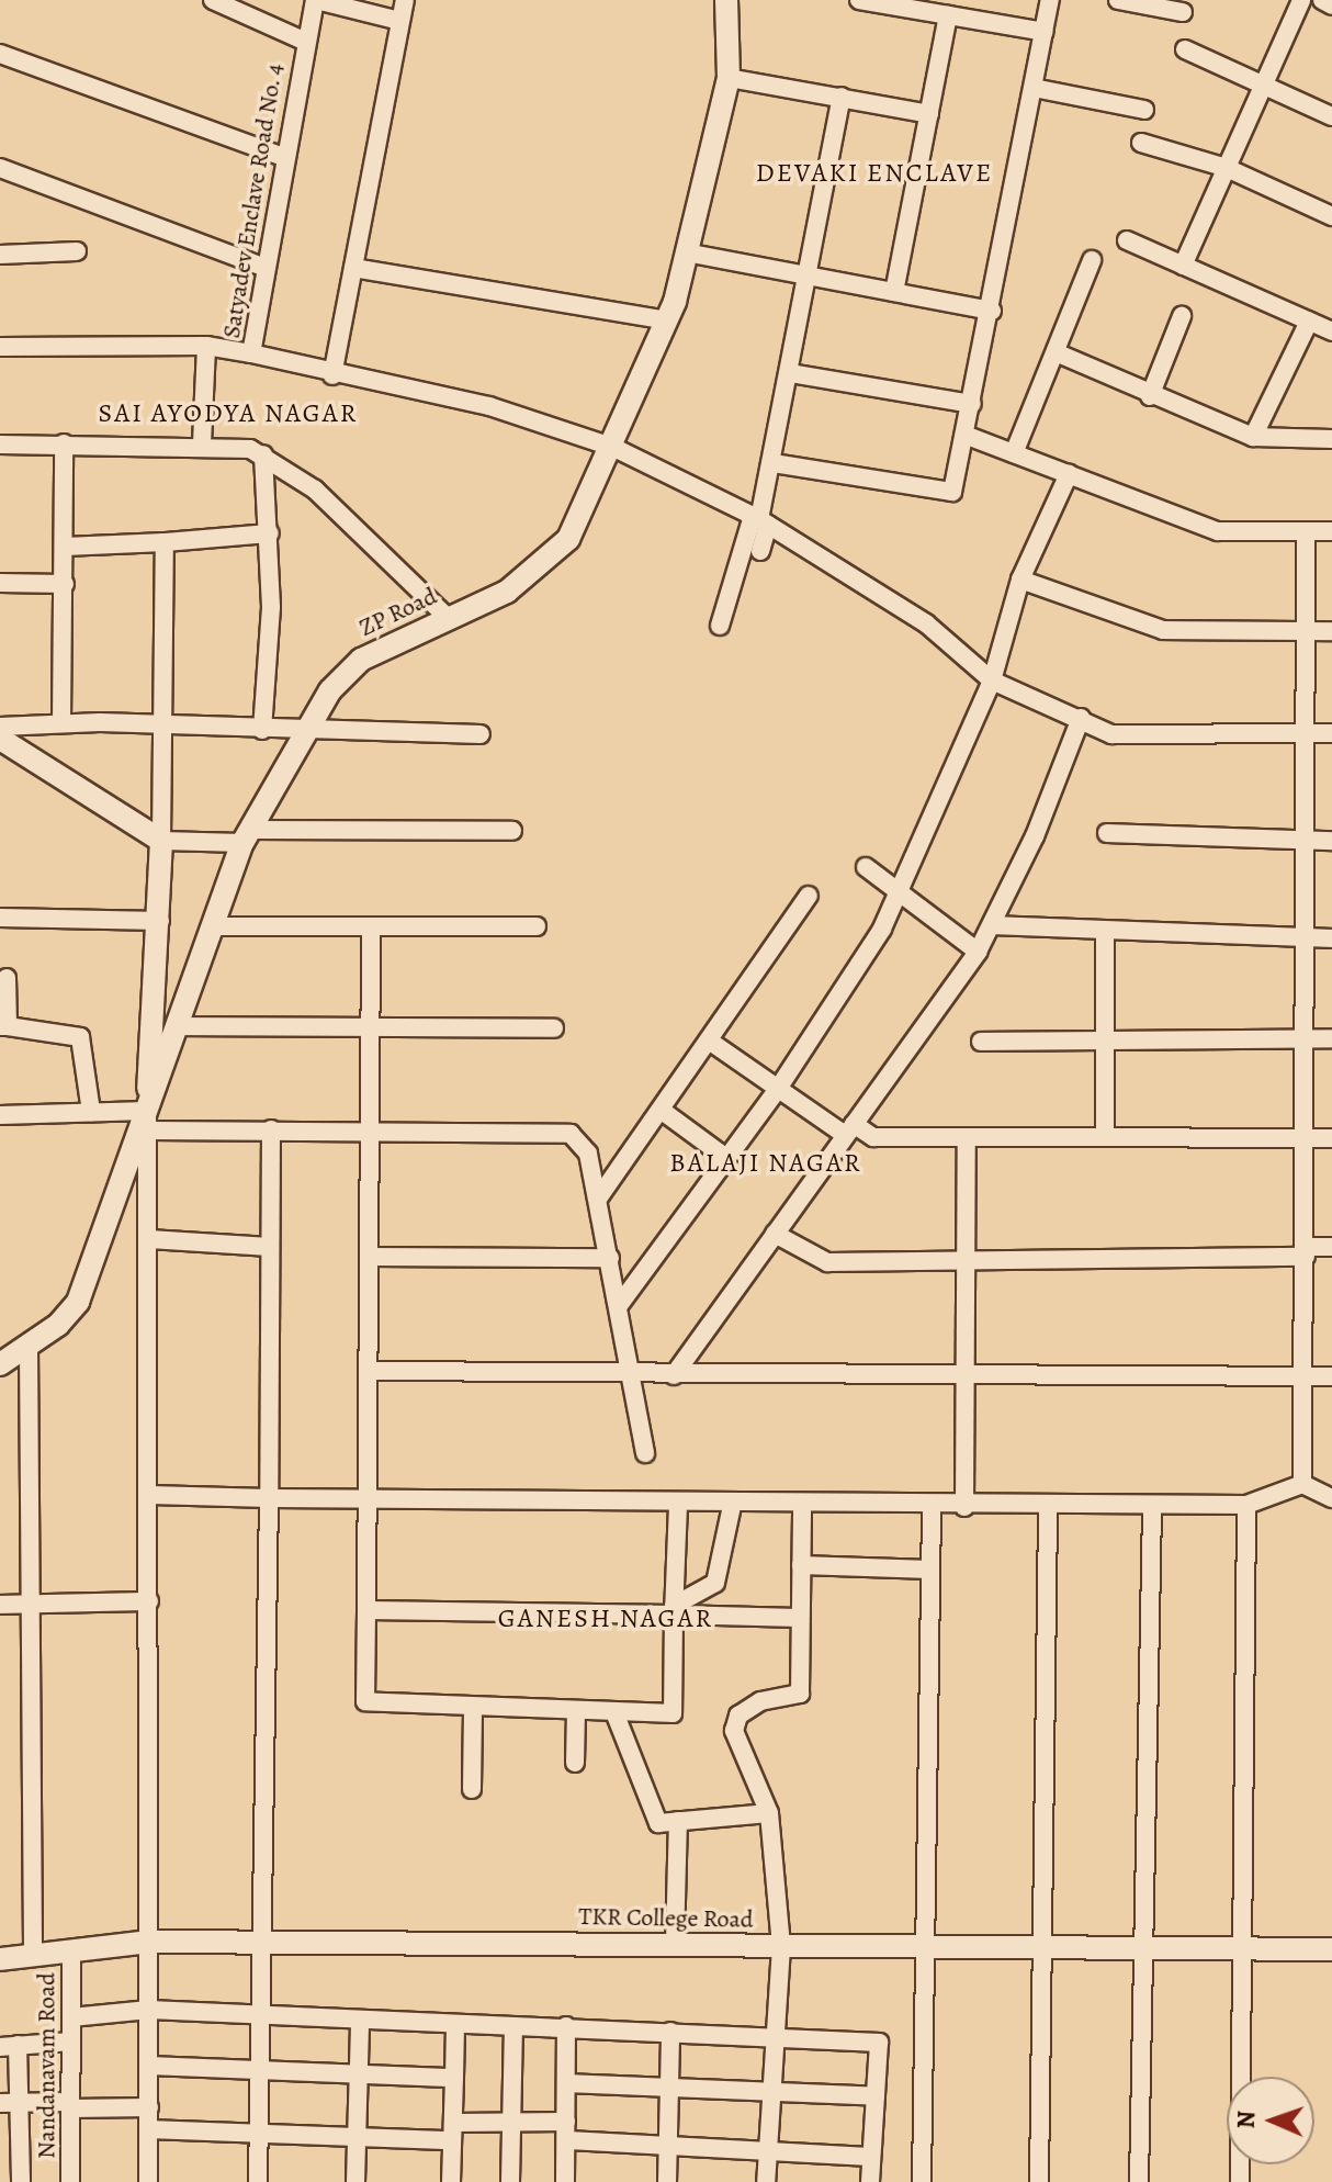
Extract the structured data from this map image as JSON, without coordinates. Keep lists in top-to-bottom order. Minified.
{"streets":{"street":["Satyadev Enclave Road No. 4","ZP Road","TKR College Road","Nandanavam Road"]},"crossings":[["Satyadev Enclave Road No. 4","ZP Road"],["TKR College Road","Nandanavam Road"]],"districts":["DEVAKI ENCLAVE","SAI AYODYA NAGAR","BALAJI NAGAR","GANESH NAGAR"],"north":"left"}
